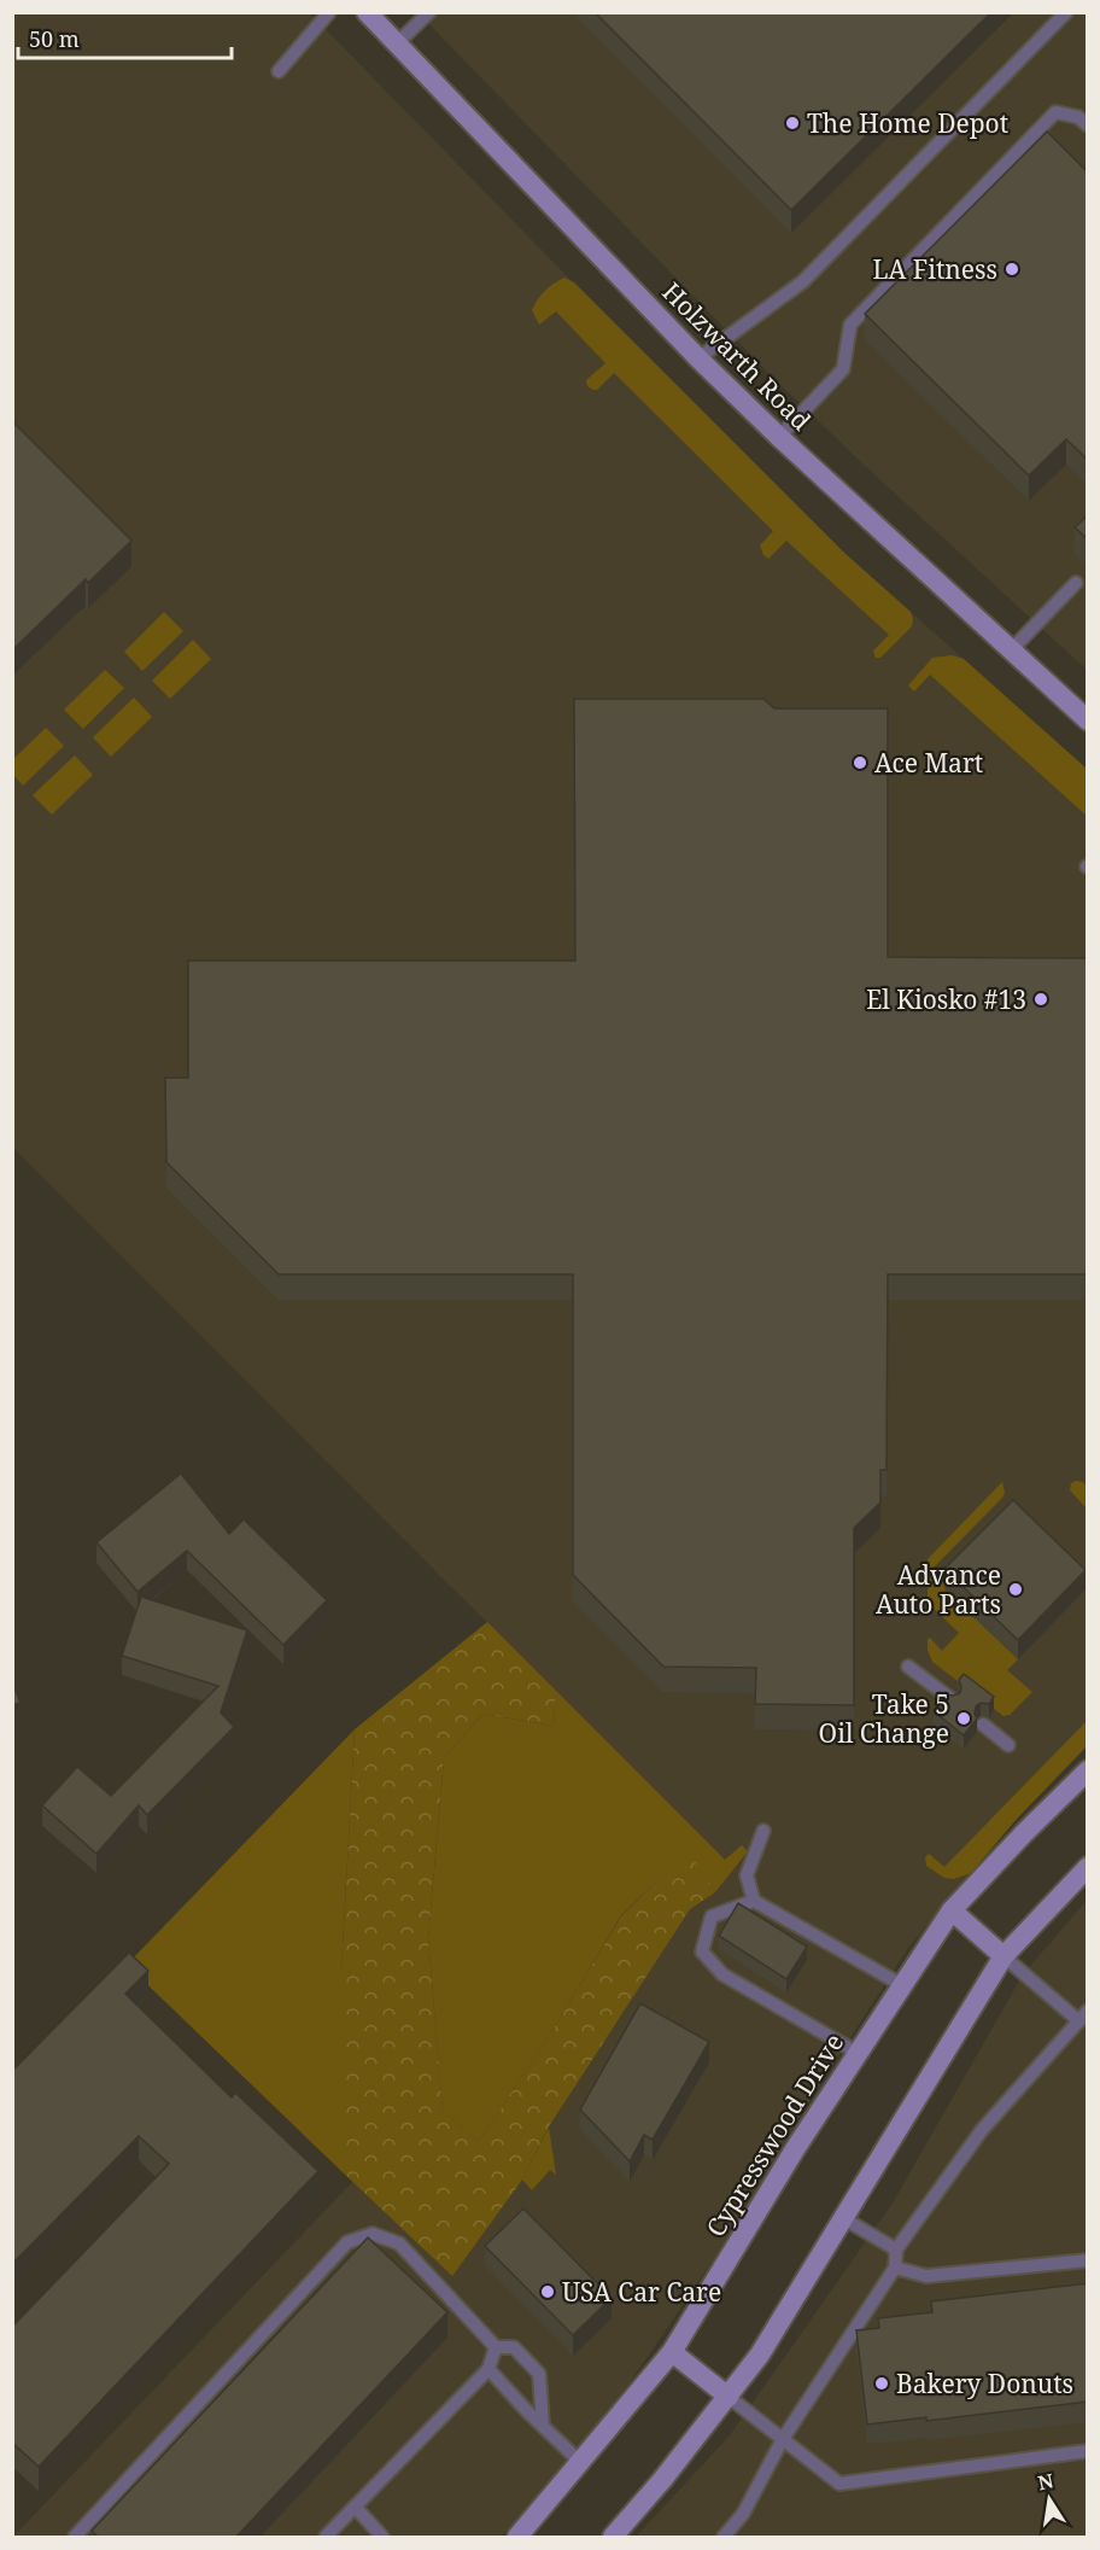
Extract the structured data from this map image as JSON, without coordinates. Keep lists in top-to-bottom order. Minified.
{"streets":{"main road":["Holzwarth Road","Cypresswood Drive"]},"places":["The Home Depot","LA Fitness","Ace Mart","El Kiosko #13","Advance Auto Parts","Take 5 Oil Change","USA Car Care","Bakery Donuts"],"scale_bar":"50 m","north":"top"}
